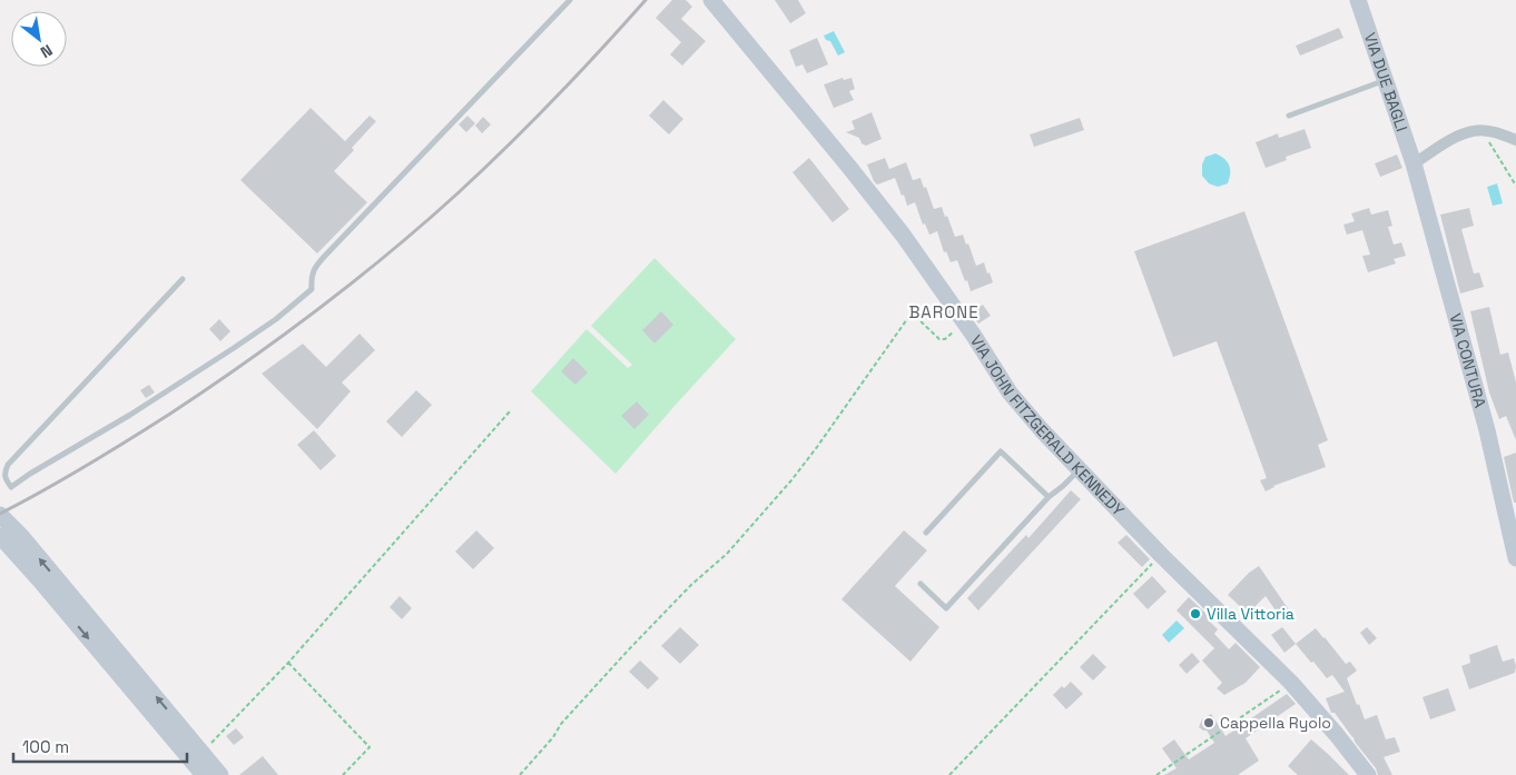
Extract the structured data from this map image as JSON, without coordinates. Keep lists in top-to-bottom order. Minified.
{"streets":{"street":["VIA DUE BAGLI","VIA CONTURA","VIA JOHN FITZGERALD KENNEDY"]},"crossings":[["VIA DUE BAGLI","VIA CONTURA"]],"districts":["BARONE"],"places":["Villa Vittoria","Cappella Ryolo"],"scale_bar":"100 m","north":"bottom right"}
